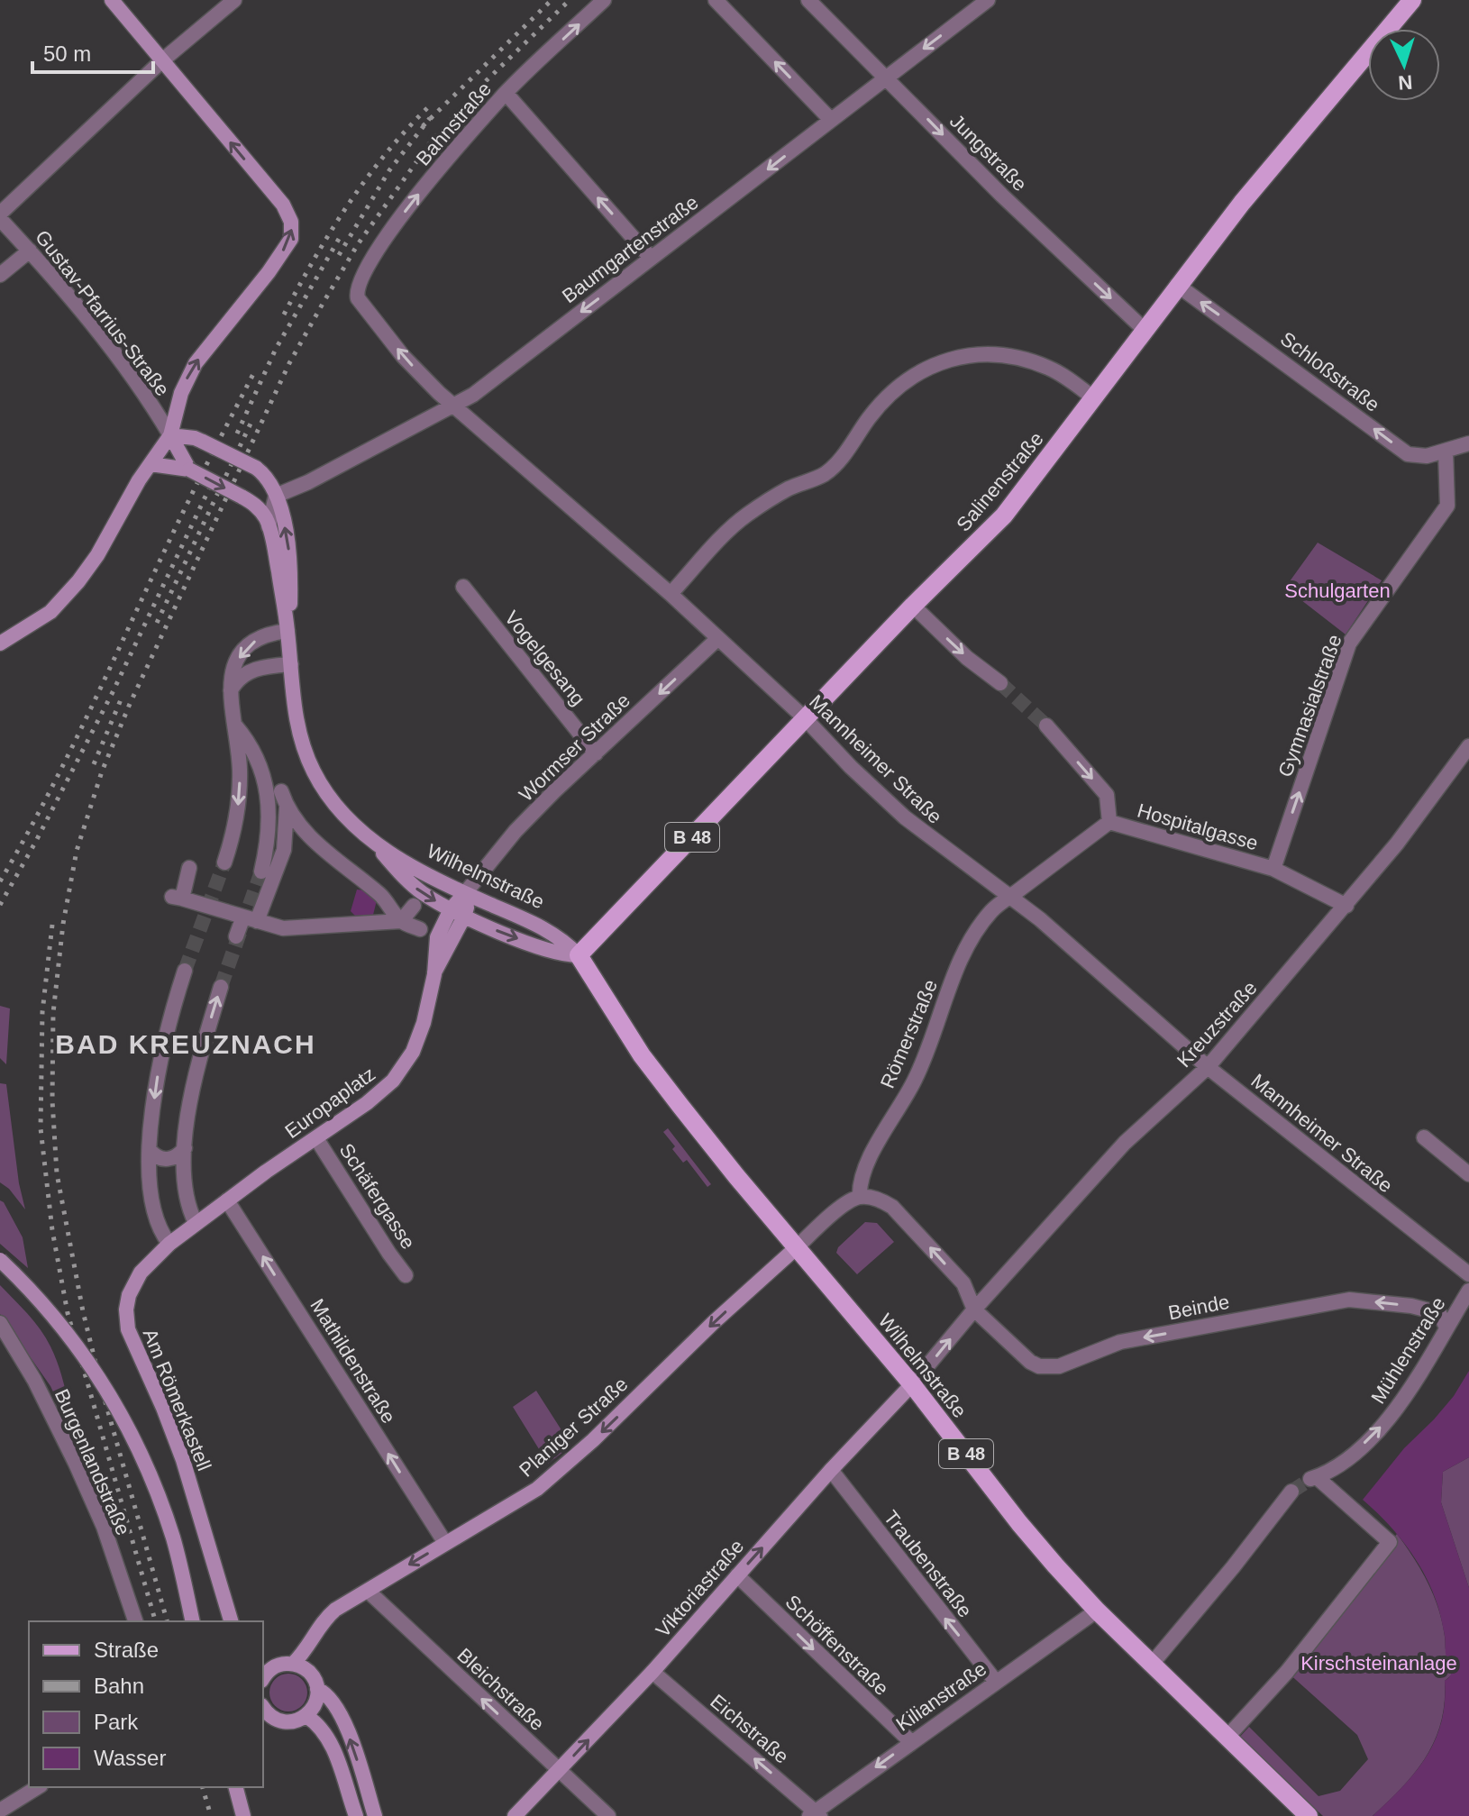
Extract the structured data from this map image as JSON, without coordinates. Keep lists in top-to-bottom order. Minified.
{"streets":{"main road":["Salinenstraße","B 48","Wilhelmstraße"],"street":["Bahnstraße","Jungstraße","Baumgartenstraße","Gustav-Pfarrius-Straße","Schloßstraße","Vogelgesang","Gymnasialstraße","Wormser Straße","Mannheimer Straße","Hospitalgasse","Kreuzstraße","Römerstraße","Europaplatz","Schäfergasse","Beinde","Mühlenstraße","Mathildenstraße","Am Römerkastell","Planiger Straße","Burgenlandstraße","Traubenstraße","Viktoriastraße","Schöffenstraße","Bleichstraße","Kilianstraße","Eichstraße"]},"crossings":[["Bahnstraße","Mannheimer Straße"],["Jungstraße","Baumgartenstraße"],["Jungstraße","Salinenstraße"],["Baumgartenstraße","Mannheimer Straße"],["Baumgartenstraße","Wilhelmstraße"],["Gustav-Pfarrius-Straße","Wilhelmstraße"],["Schloßstraße","Salinenstraße"],["Schloßstraße","Gymnasialstraße"],["Salinenstraße","Mannheimer Straße"],["Salinenstraße","Wilhelmstraße"],["Vogelgesang","Wormser Straße"],["Gymnasialstraße","Hospitalgasse"],["Wormser Straße","Mannheimer Straße"],["Wormser Straße","Wilhelmstraße"],["Wormser Straße","Europaplatz"],["Mannheimer Straße","Hospitalgasse"],["Mannheimer Straße","Kreuzstraße"],["Mannheimer Straße","Römerstraße"],["Hospitalgasse","Kreuzstraße"],["Hospitalgasse","Römerstraße"],["Wilhelmstraße","Kreuzstraße"],["Wilhelmstraße","Europaplatz"],["Wilhelmstraße","Mühlenstraße"],["Wilhelmstraße","Planiger Straße"],["Wilhelmstraße","Viktoriastraße"],["Wilhelmstraße","Kilianstraße"],["Kreuzstraße","Beinde"],["Kreuzstraße","Viktoriastraße"],["Europaplatz","Schäfergasse"],["Europaplatz","Mathildenstraße"],["Europaplatz","Am Römerkastell"],["Beinde","Mühlenstraße"],["Mathildenstraße","Planiger Straße"],["Planiger Straße","Bleichstraße"],["Traubenstraße","Viktoriastraße"],["Traubenstraße","Kilianstraße"],["Viktoriastraße","Schöffenstraße"],["Viktoriastraße","Bleichstraße"],["Viktoriastraße","Eichstraße"],["Schöffenstraße","Kilianstraße"],["Kilianstraße","Eichstraße"]],"one_way":["Bahnstraße","Jungstraße","Baumgartenstraße","Schloßstraße","Gymnasialstraße","Wormser Straße","Beinde","Mathildenstraße","Planiger Straße","Traubenstraße","Viktoriastraße","Schöffenstraße","Eichstraße"],"districts":["BAD KREUZNACH"],"parks":["Schulgarten","Kirschsteinanlage"],"legend":["Straße","Bahn","Park","Wasser"],"scale_bar":"50 m","north":"bottom"}
